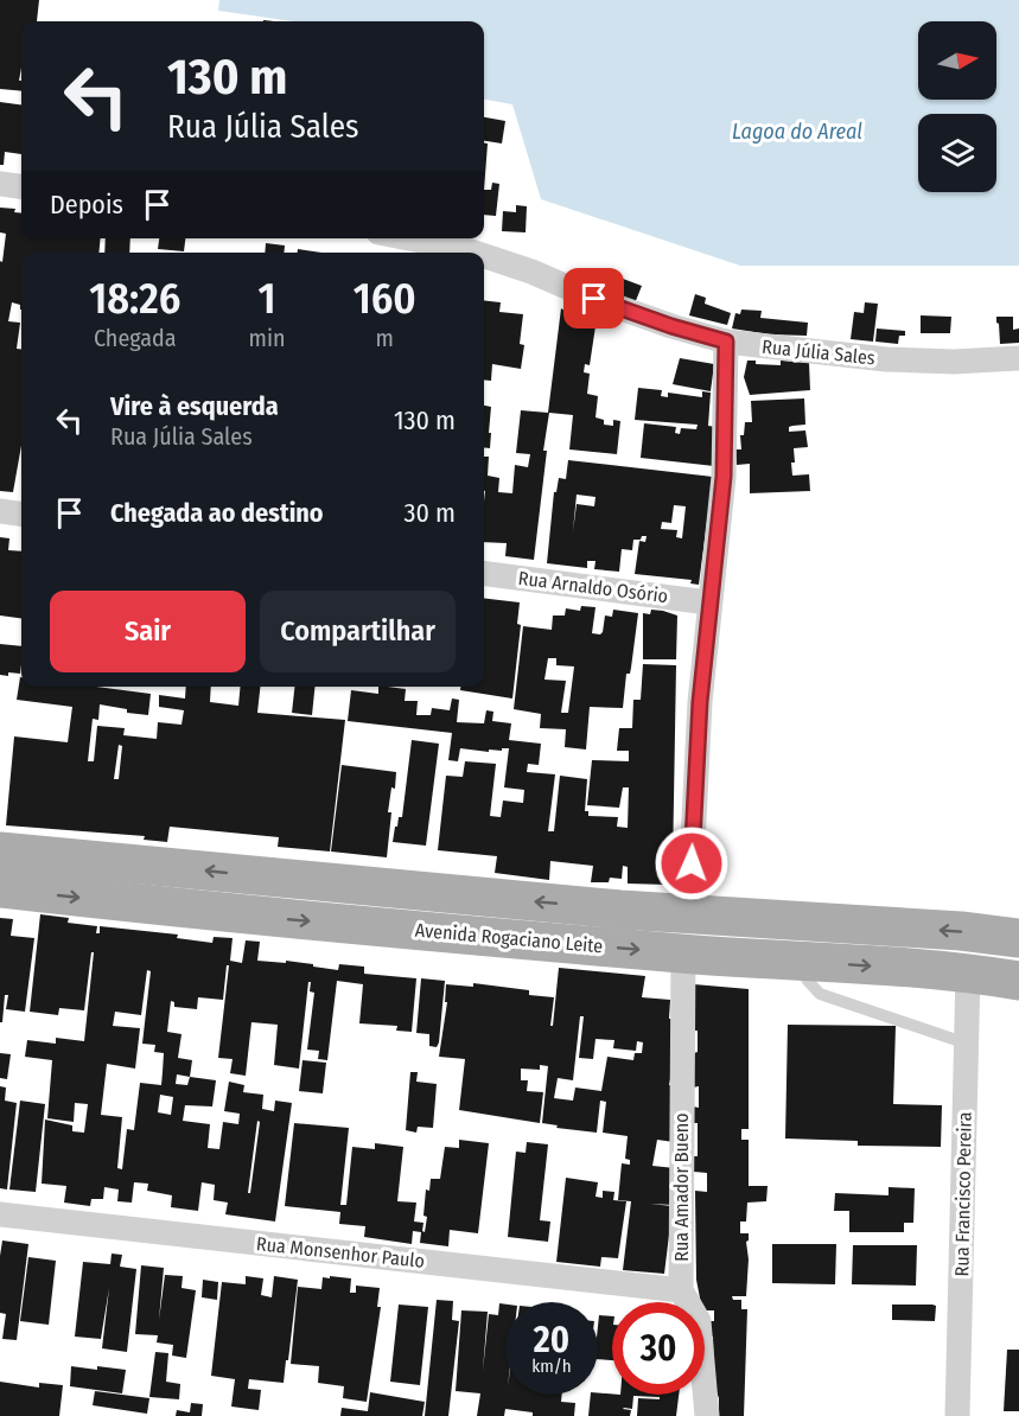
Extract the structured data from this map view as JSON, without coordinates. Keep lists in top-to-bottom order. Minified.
{"streets":{"main road":["Avenida Rogaciano Leite"],"street":["Rua Júlia Sales","Rua Arnaldo Osório","Rua Amador Bueno","Rua Francisco Pereira","Rua Monsenhor Paulo"]},"crossings":[["Avenida Rogaciano Leite","Rua Amador Bueno"],["Avenida Rogaciano Leite","Rua Francisco Pereira"],["Rua Amador Bueno","Rua Monsenhor Paulo"]],"water":["Lagoa do Areal"],"north":"right","page":{"turn":["130 m","Rua Júlia Sales"],"then":"Depois","eta":["18:26","Chegada","1","min","160","m"],"list":[{"name":"Vire à esquerda","note":"Rua Júlia Sales","value":"130 m"},{"name":"Chegada ao destino","value":"30 m"}],"buttons":["Sair","Compartilhar"],"speed":"20 km/h","limit":"30"}}
